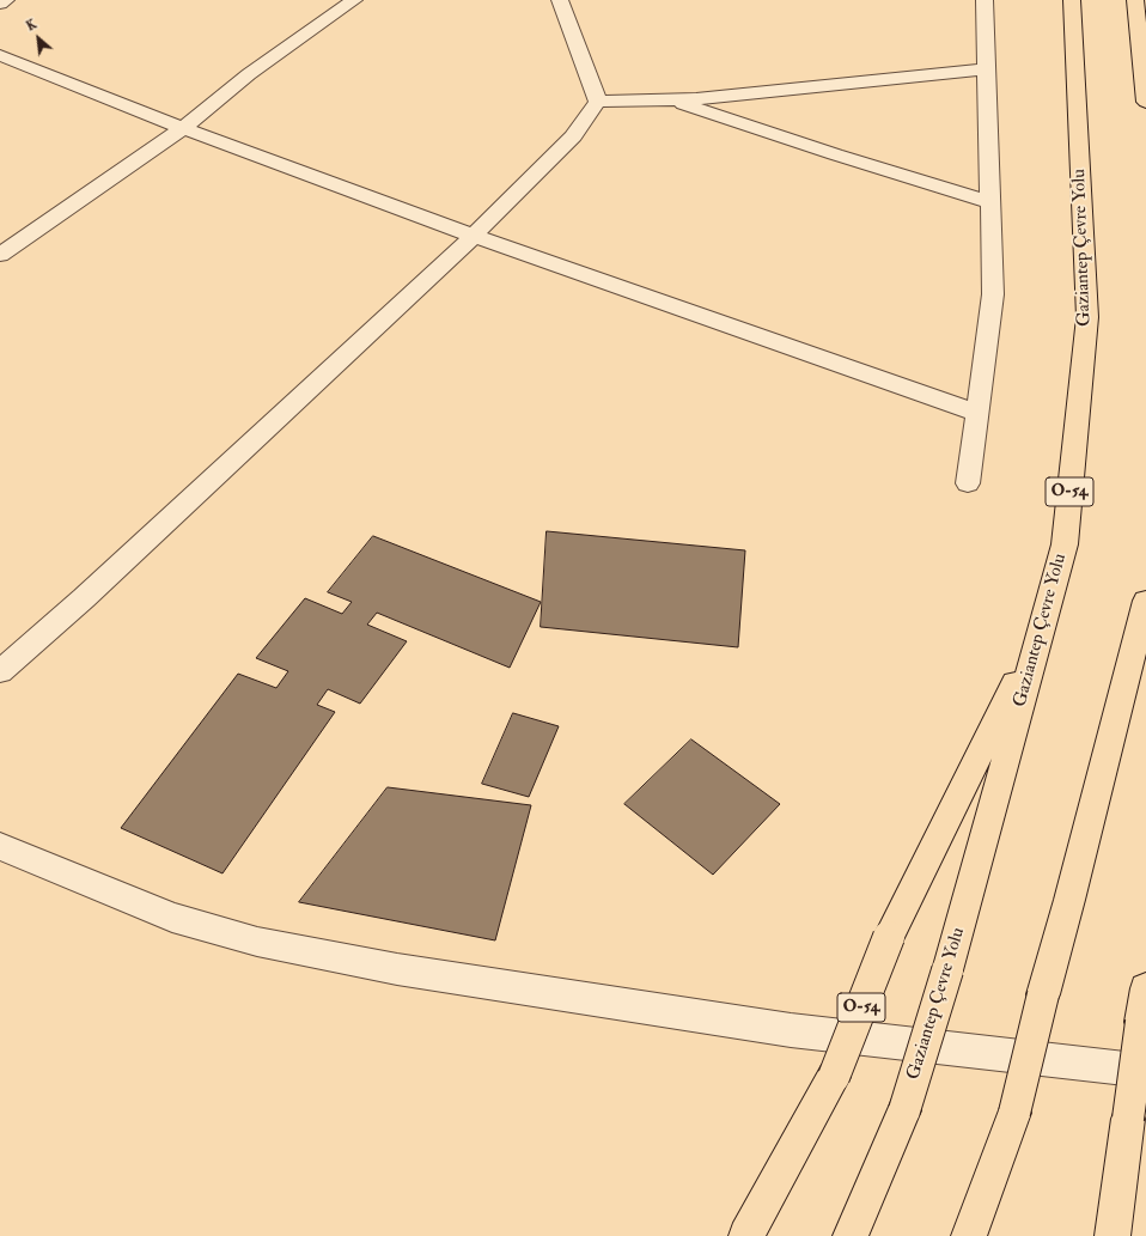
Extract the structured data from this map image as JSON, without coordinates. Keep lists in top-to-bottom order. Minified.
{"streets":{"highway":["Gaziantep Çevre Yolu","O-54"]},"crossings":[["Gaziantep Çevre Yolu","O-54"]],"north":"top left"}
